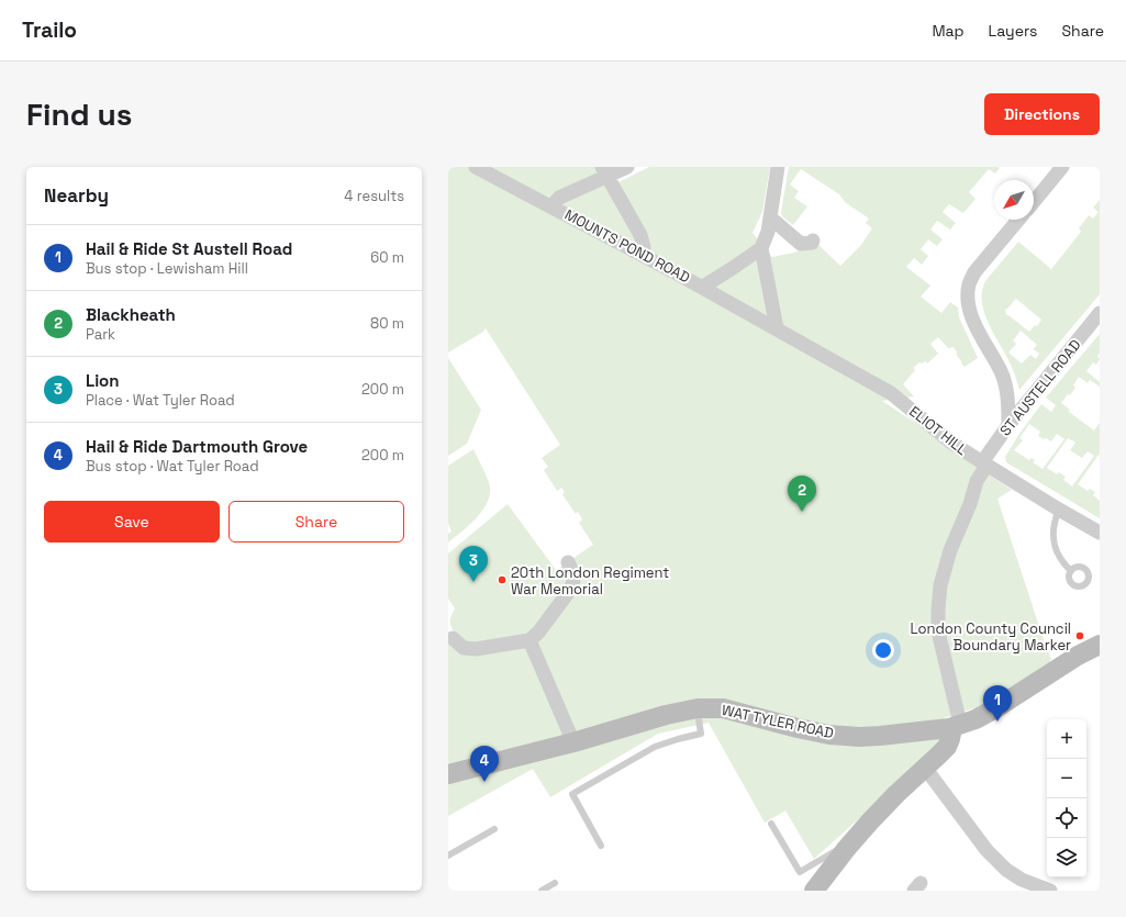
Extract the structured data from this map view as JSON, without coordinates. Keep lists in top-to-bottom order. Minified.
{"streets":{"street":["MOUNTS POND ROAD","ST AUSTELL ROAD","ELIOT HILL","WAT TYLER ROAD"]},"crossings":[["MOUNTS POND ROAD","ELIOT HILL"],["ST AUSTELL ROAD","ELIOT HILL"],["ST AUSTELL ROAD","WAT TYLER ROAD"]],"places":["20th London Regiment War Memorial","London County Council Boundary Marker"],"north":"bottom left","page":{"header":"Trailo","nav":["Map","Layers","Share"],"buttons":["Directions",["Save","Share"]],"title":"Find us","heading":["Nearby","4 results"],"list":[{"mark":"1","name":"Hail & Ride St Austell Road","note":"Bus stop · Lewisham Hill","value":"60 m"},{"mark":"2","name":"Blackheath","note":"Park","value":"80 m"},{"mark":"3","name":"Lion","note":"Place · Wat Tyler Road","value":"200 m"},{"mark":"4","name":"Hail & Ride Dartmouth Grove","note":"Bus stop · Wat Tyler Road","value":"200 m"}],"pins":["2","3","1","4"],"map_buttons":["+","−"]}}
